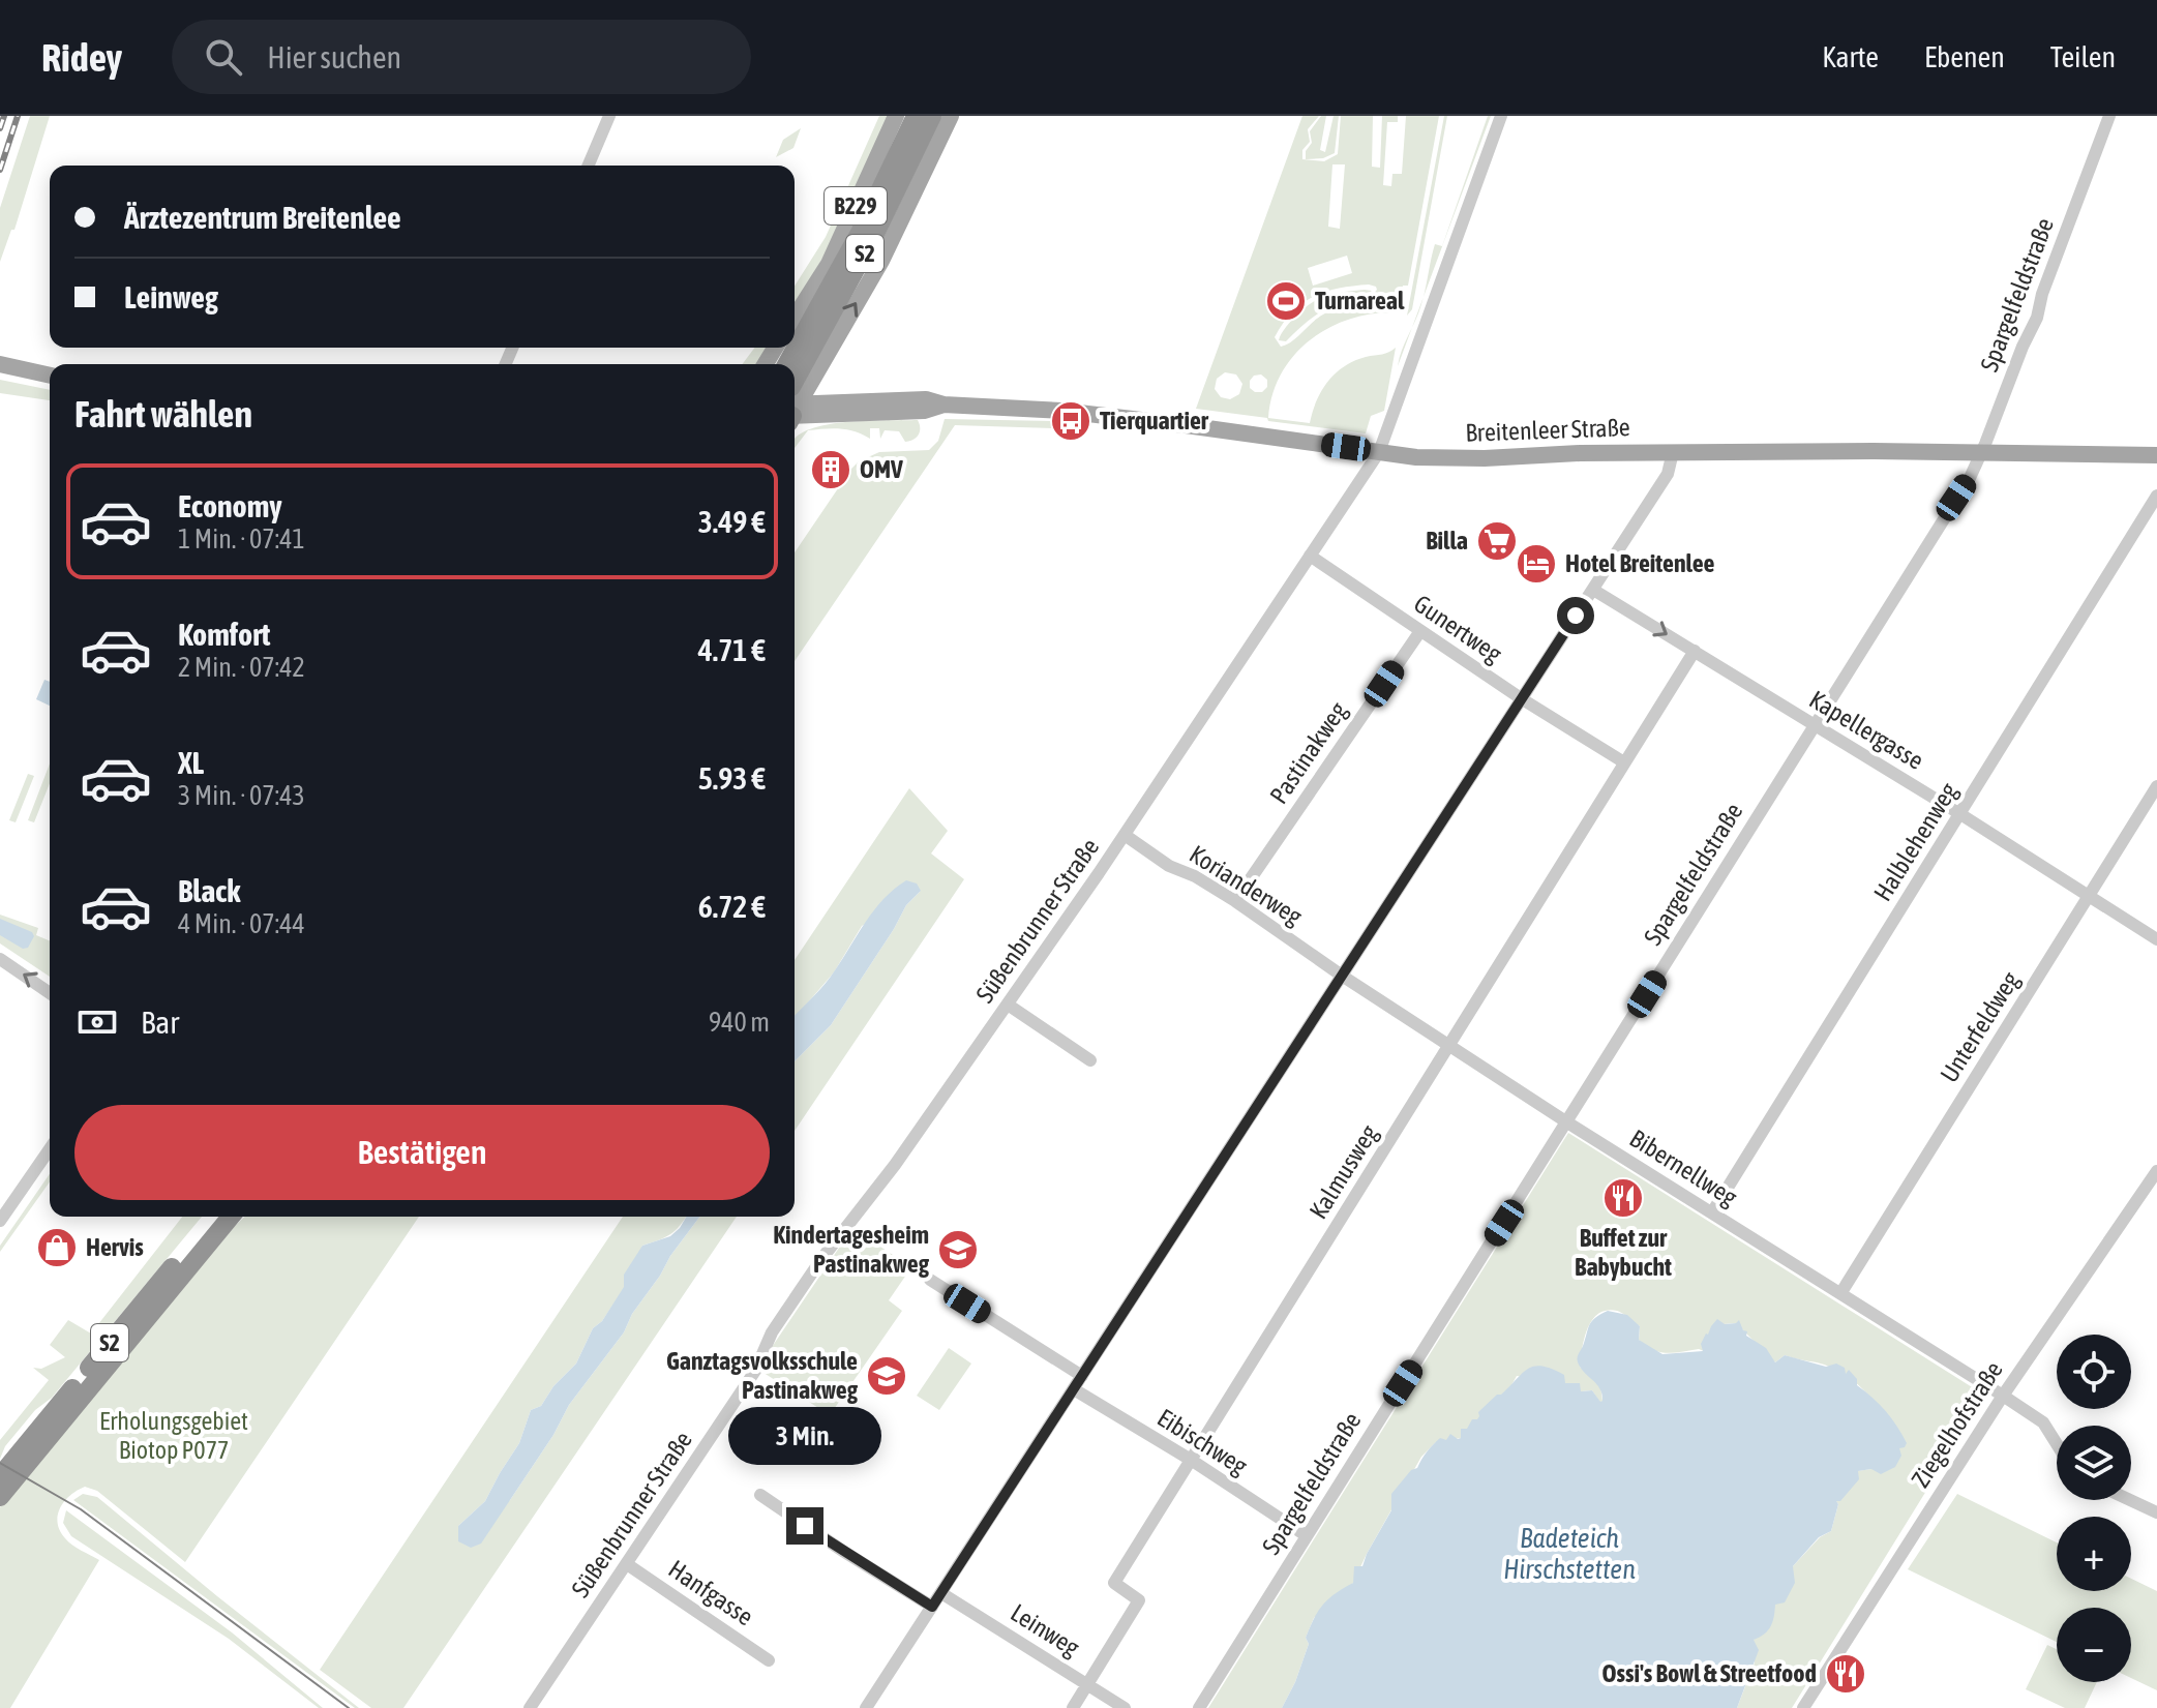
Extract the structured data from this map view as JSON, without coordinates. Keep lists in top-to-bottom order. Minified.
{"streets":{"highway":["S2"],"main road":["B229","Breitenleer Straße"],"street":["Spargelfeldstraße","Gunertweg","Kapellergasse","Pastinakweg","Halblehenweg","Korianderweg","Süßenbrunner Straße","Unterfeldweg","Bibernellweg","Kalmusweg","Ziegelhofstraße","Eibischweg","Hanfgasse","Leinweg"]},"crossings":[["Spargelfeldstraße","Breitenleer Straße"],["Spargelfeldstraße","Kapellergasse"],["Spargelfeldstraße","Bibernellweg"],["Spargelfeldstraße","Eibischweg"],["Breitenleer Straße","Süßenbrunner Straße"],["Gunertweg","Pastinakweg"],["Gunertweg","Süßenbrunner Straße"],["Gunertweg","Kalmusweg"],["Kapellergasse","Halblehenweg"],["Kapellergasse","Unterfeldweg"],["Kapellergasse","Kalmusweg"],["Pastinakweg","Korianderweg"],["Halblehenweg","Bibernellweg"],["Korianderweg","Süßenbrunner Straße"],["Korianderweg","Bibernellweg"],["Süßenbrunner Straße","Hanfgasse"],["Unterfeldweg","Bibernellweg"],["Bibernellweg","Kalmusweg"],["Bibernellweg","Ziegelhofstraße"],["Kalmusweg","Eibischweg"],["Kalmusweg","Leinweg"]],"water":["Badeteich Hirschstetten"],"parks":["Erholungsgebiet Biotop P077"],"places":{"sports":["Turnareal"],"bus stop":["Tierquartier"],"building":["OMV"],"supermarket":["Billa"],"hotel":["Hotel Breitenlee"],"restaurant":["Buffet zur Babybucht","Ossi's Bowl & Streetfood"],"shop":["Hervis"],"school or university":["Kindertagesheim Pastinakweg","Ganztagsvolksschule Pastinakweg"]},"page":{"header":"Ridey","search":"Hier suchen","nav":["Karte","Ebenen","Teilen"],"banner":["Ärztezentrum Breitenlee","Leinweg"],"heading":"Fahrt wählen","list":[{"name":"Economy","note":"1 Min. · 07:41","value":"3.49 €"},{"name":"Komfort","note":"2 Min. · 07:42","value":"4.71 €"},{"name":"XL","note":"3 Min. · 07:43","value":"5.93 €"},{"name":"Black","note":"4 Min. · 07:44","value":"6.72 €"}],"pay":["Bar","940 m"],"buttons":"Bestätigen","map_buttons":["+","−"],"bubble":"3 Min."}}
